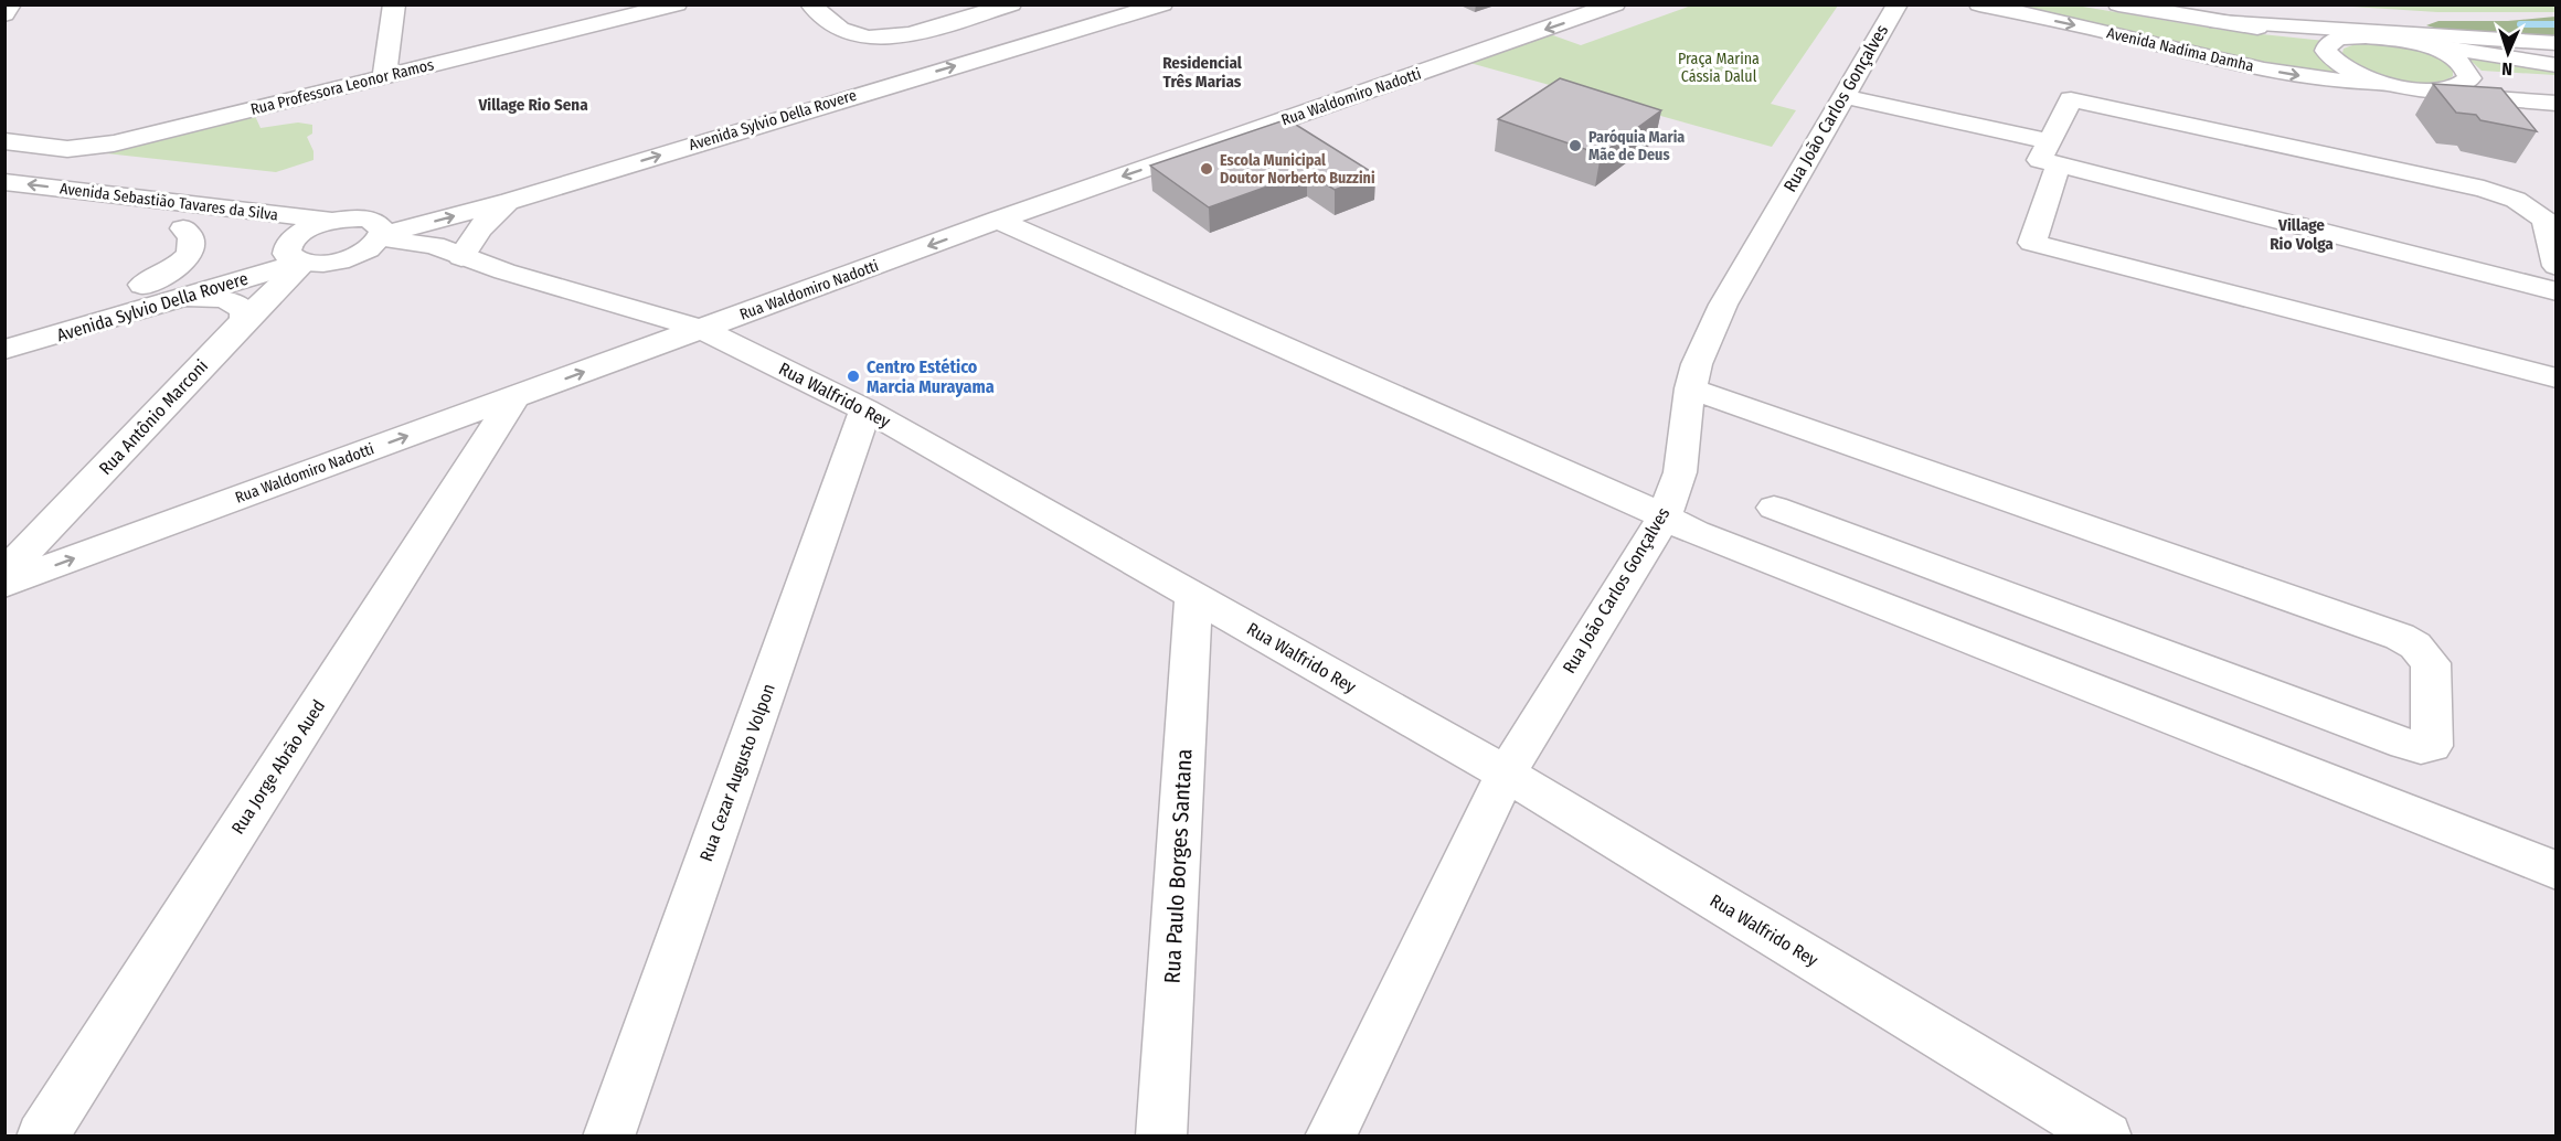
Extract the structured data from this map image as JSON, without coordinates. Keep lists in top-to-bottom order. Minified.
{"streets":{"main road":["Avenida Nadima Damha","Rua Professora Leonor Ramos","Rua Waldomiro Nadotti","Rua João Carlos Gonçalves","Avenida Sylvio Della Rovere","Avenida Sebastião Tavares da Silva","Rua Walfrido Rey","Rua Antônio Marconi","Rua Jorge Abrão Aued","Rua Cezar Augusto Volpon","Rua Paulo Borges Santana"]},"crossings":[["Rua Waldomiro Nadotti","Rua Walfrido Rey"],["Rua Waldomiro Nadotti","Rua Jorge Abrão Aued"],["Rua João Carlos Gonçalves","Rua Walfrido Rey"],["Avenida Sylvio Della Rovere","Avenida Sebastião Tavares da Silva"],["Avenida Sylvio Della Rovere","Rua Walfrido Rey"],["Avenida Sylvio Della Rovere","Rua Antônio Marconi"],["Avenida Sebastião Tavares da Silva","Rua Antônio Marconi"],["Rua Walfrido Rey","Rua Cezar Augusto Volpon"],["Rua Walfrido Rey","Rua Paulo Borges Santana"]],"districts":["Residencial Três Marias","Village Rio Sena","Village Rio Volga"],"parks":["Praça Marina Cássia Dalul"],"places":["Paróquia Maria Mãe de Deus","Escola Municipal Doutor Norberto Buzzini","Centro Estético Marcia Murayama"],"north":"bottom"}
